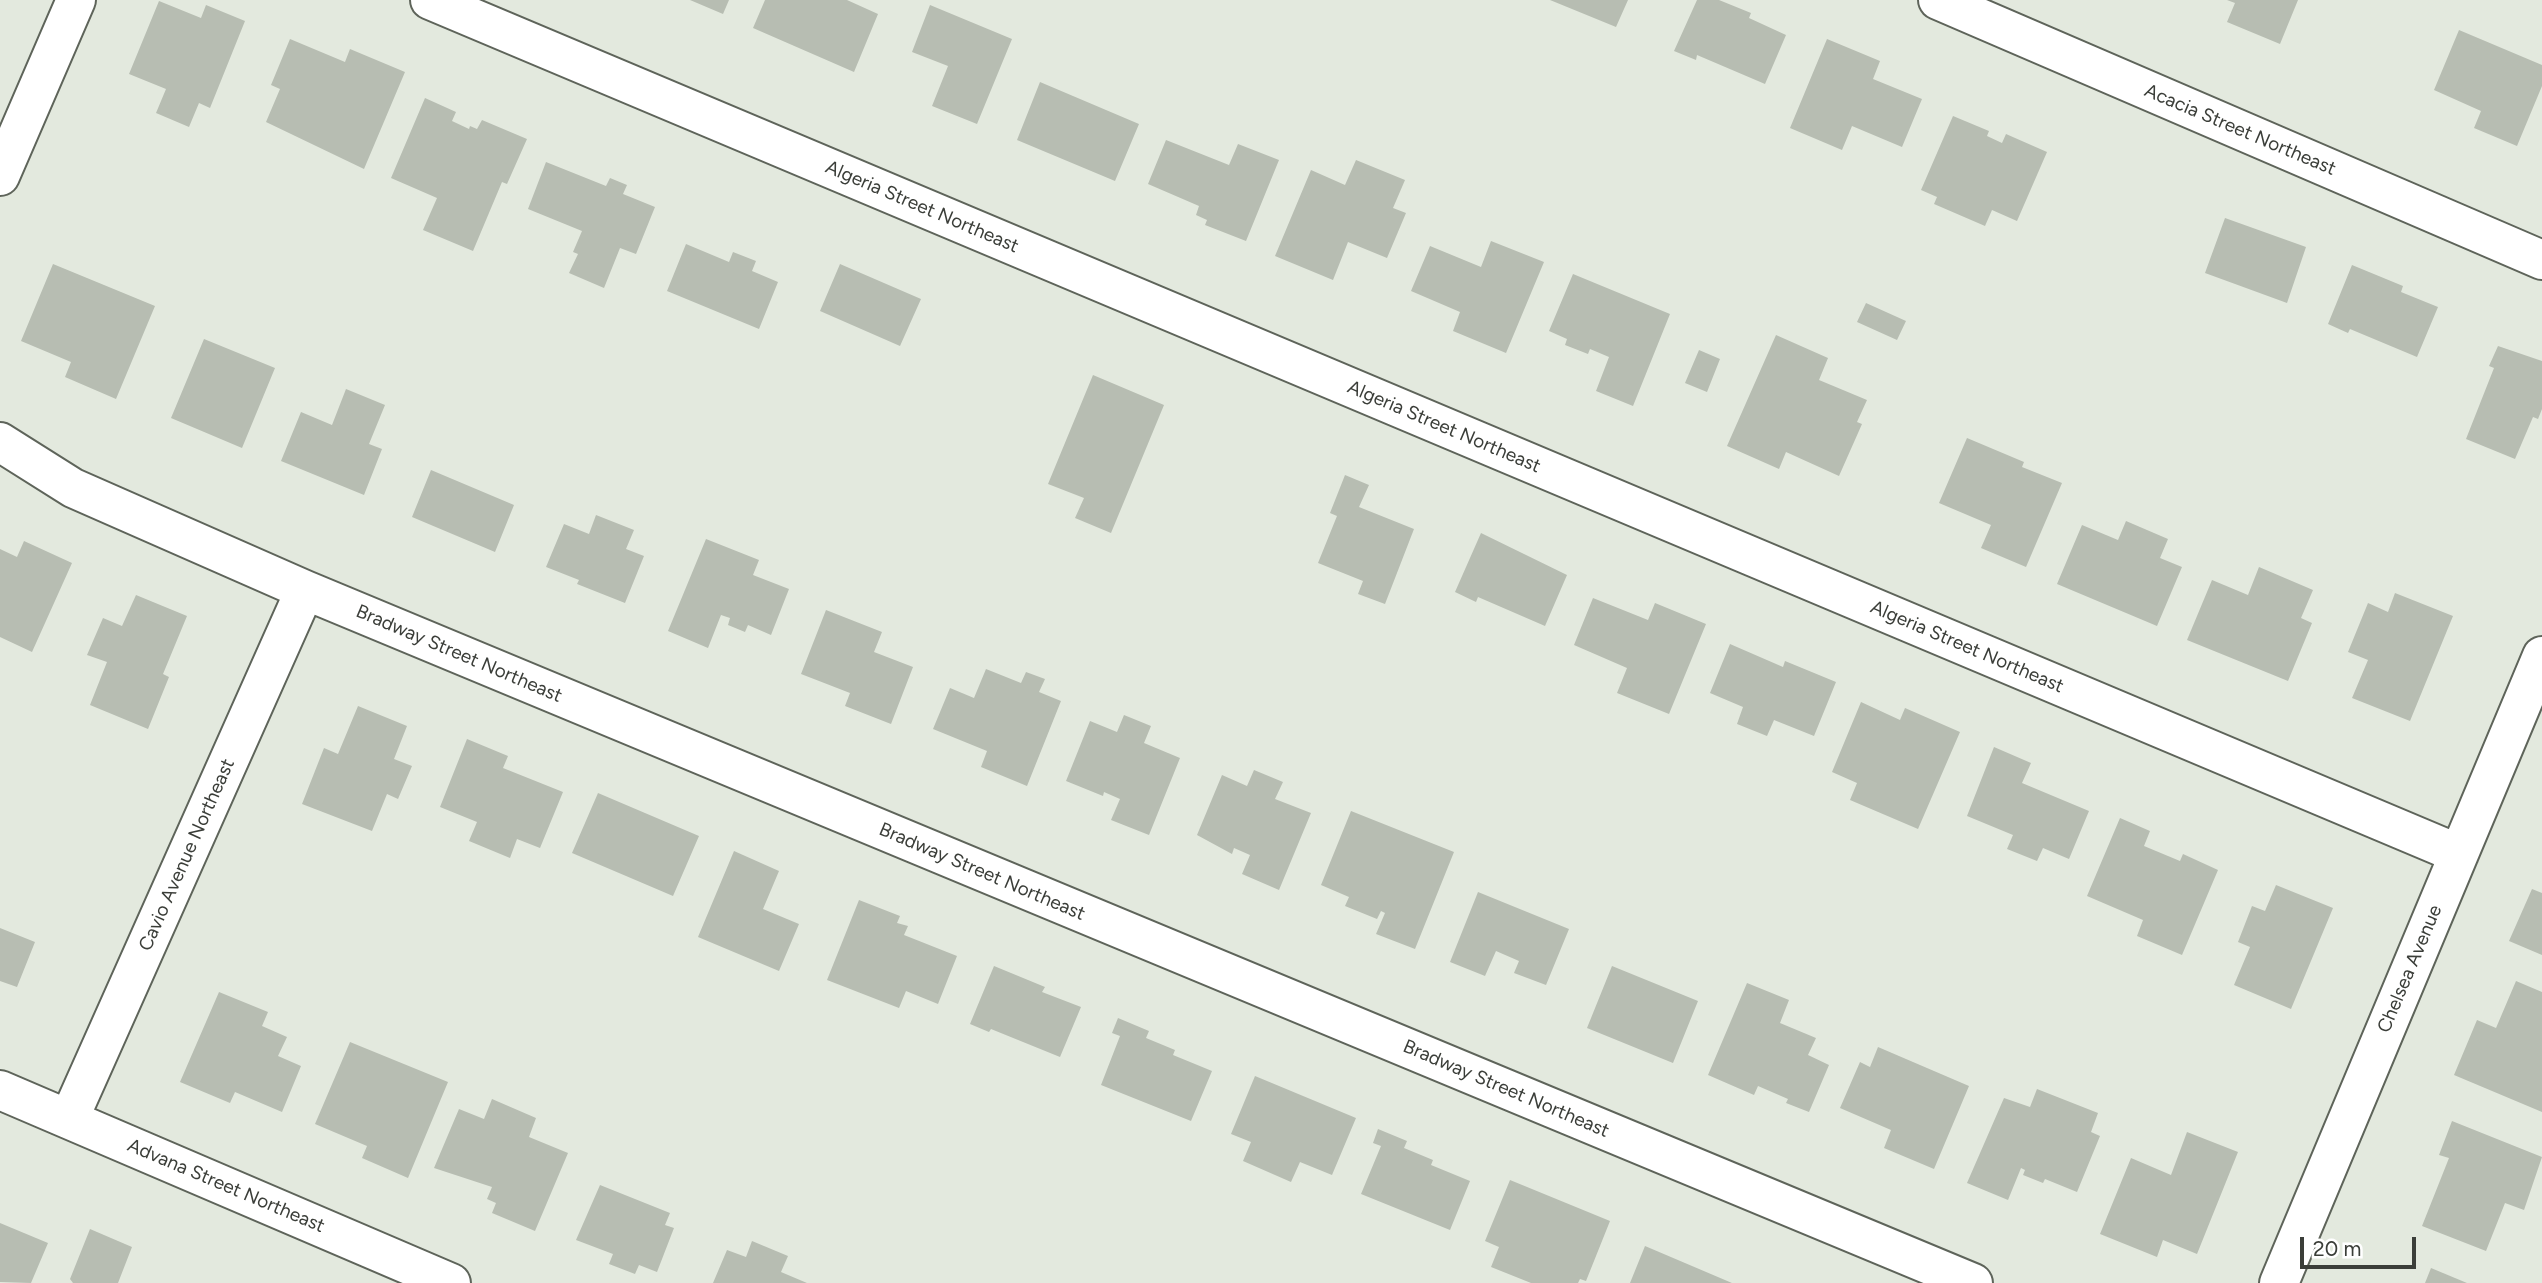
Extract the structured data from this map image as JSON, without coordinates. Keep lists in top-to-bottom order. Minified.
{"streets":{"street":["Acacia Street Northeast","Algeria Street Northeast","Bradway Street Northeast","Cavio Avenue Northeast","Chelsea Avenue","Advana Street Northeast"]},"crossings":[["Algeria Street Northeast","Chelsea Avenue"],["Bradway Street Northeast","Cavio Avenue Northeast"],["Cavio Avenue Northeast","Advana Street Northeast"]],"scale_bar":"20 m"}
